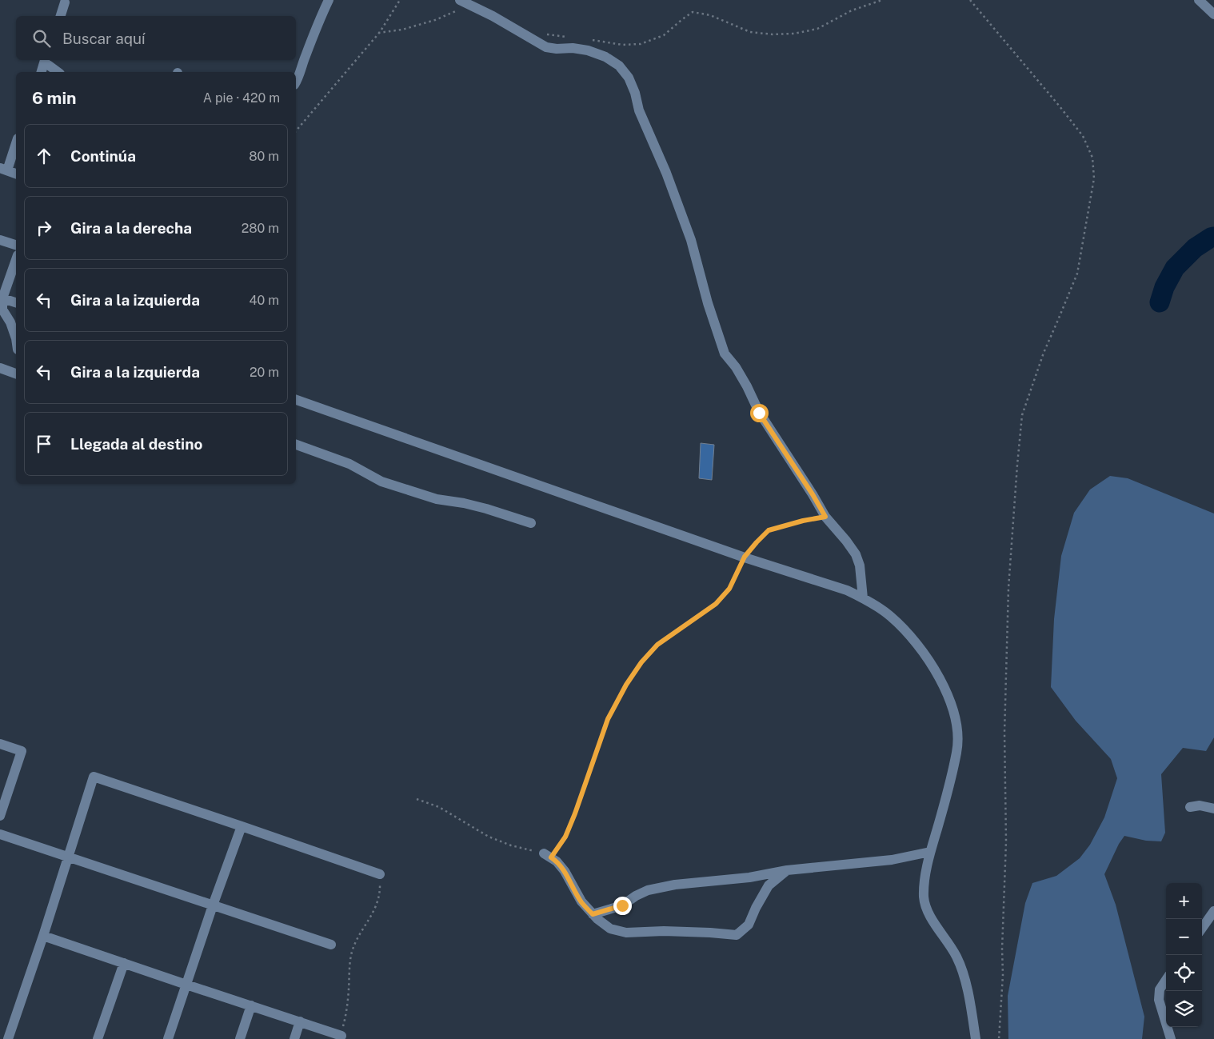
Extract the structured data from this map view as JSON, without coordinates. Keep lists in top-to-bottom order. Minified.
{"page":{"search":"Buscar aquí","heading":["6 min","A pie · 420 m"],"list":[["Continúa","80 m"],["Gira a la derecha","280 m"],["Gira a la izquierda","40 m"],["Gira a la izquierda","20 m"],"Llegada al destino"],"map_buttons":["+","−"]}}
